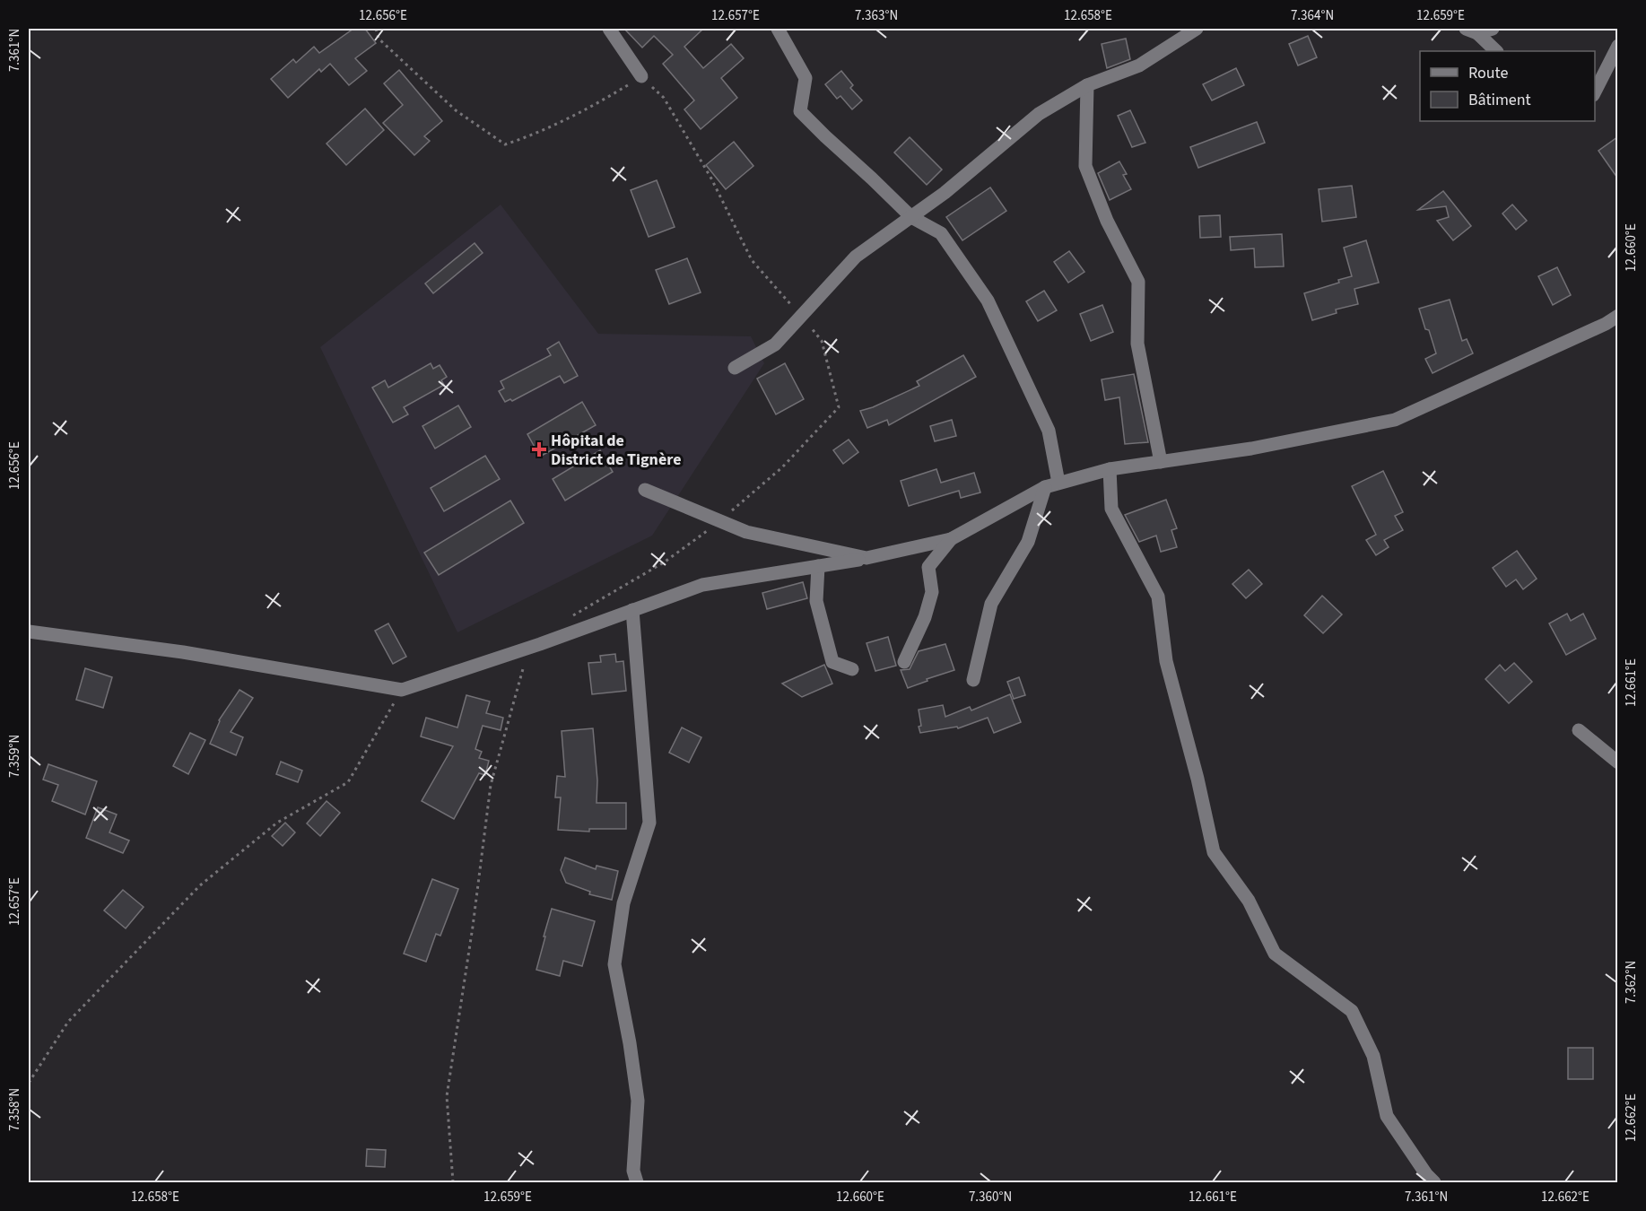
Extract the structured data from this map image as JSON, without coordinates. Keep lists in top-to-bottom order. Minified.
{"places":{"health":["Hôpital de District de Tignère"]},"legend":["Route","Bâtiment"],"coordinates":["12.656°E","12.657°E","7.363°N","12.658°E","7.364°N","12.659°E","7.361°N","12.660°E","12.661°E","7.359°N","7.362°N","7.358°N","12.662°E","7.360°N"]}
